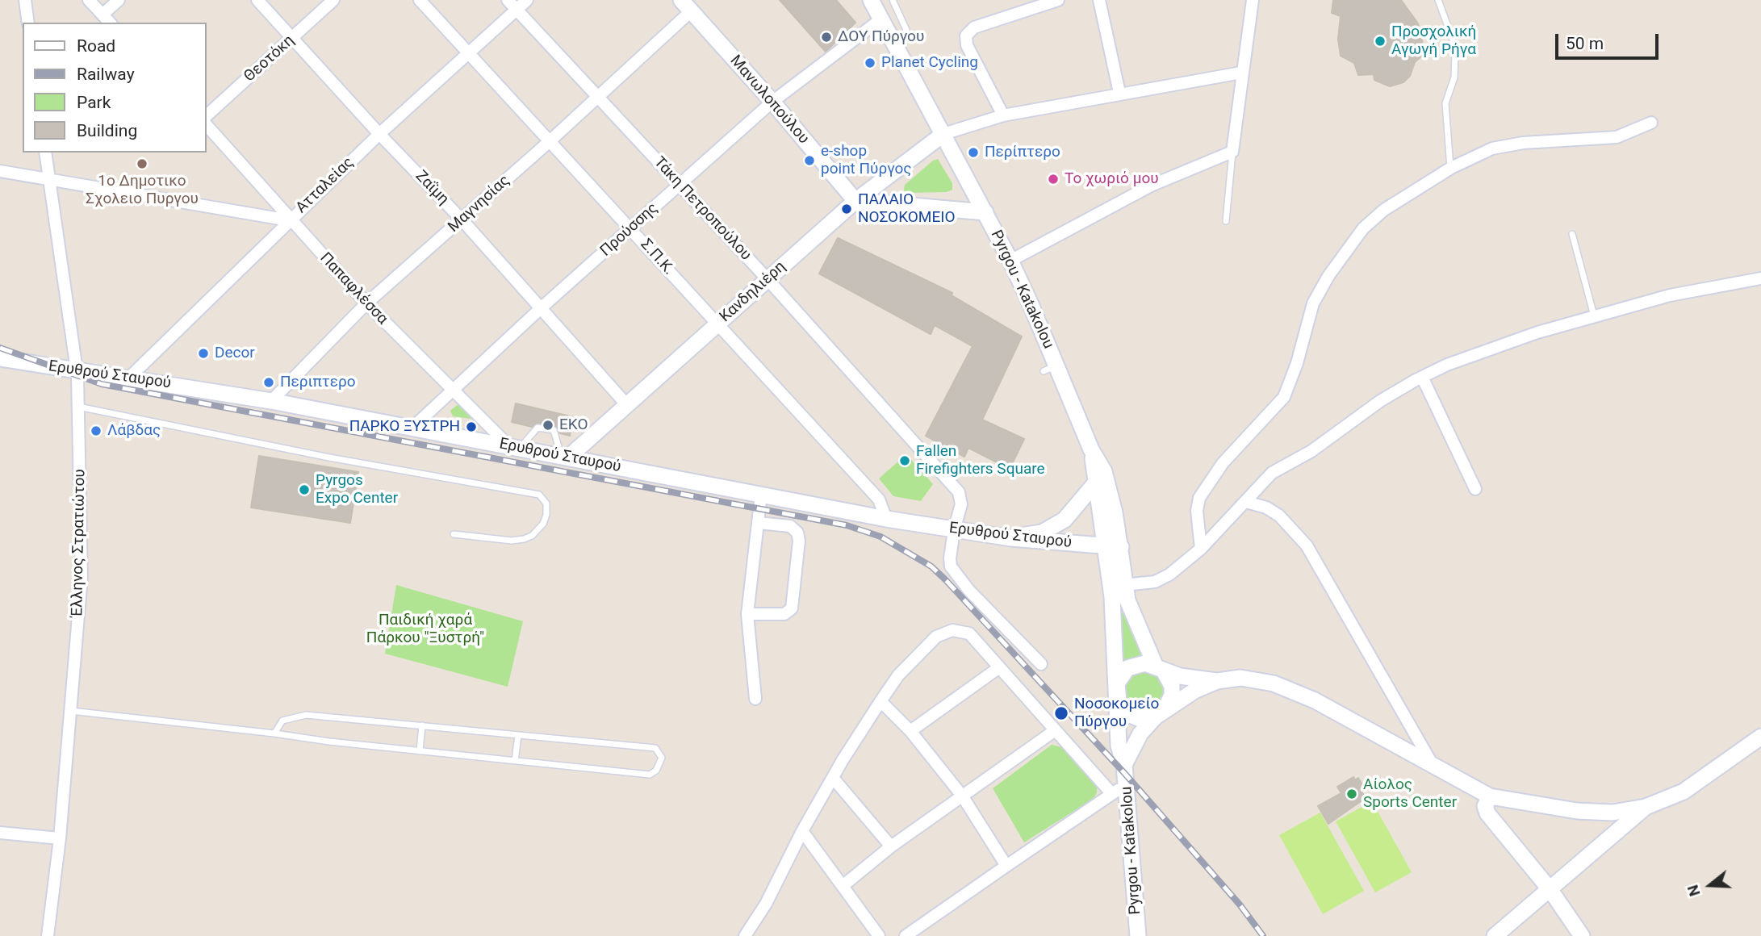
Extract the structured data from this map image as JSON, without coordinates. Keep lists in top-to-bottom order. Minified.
{"streets":{"main road":["Μανωλοπούλου","Pyrgou - Katakolou","Κανδηλιέρη","Ερυθρού Σταυρού"],"street":["Θεοτόκη","Ατταλείας","Ζαΐμη","Μαγνησίας","Τάκη Πετροπούλου","Προύσσης","Σ.Π.Κ.","Παπαφλέσσα","Έλληνος Στρατιώτου"]},"crossings":[["Θεοτόκη","Ζαΐμη"],["Μανωλοπούλου","Μαγνησίας"],["Μανωλοπούλου","Προύσσης"],["Μανωλοπούλου","Κανδηλιέρη"],["Ατταλείας","Ζαΐμη"],["Ατταλείας","Τάκη Πετροπούλου"],["Ατταλείας","Σ.Π.Κ."],["Ατταλείας","Παπαφλέσσα"],["Ατταλείας","Ερυθρού Σταυρού"],["Ζαΐμη","Μαγνησίας"],["Ζαΐμη","Προύσσης"],["Ζαΐμη","Κανδηλιέρη"],["Μαγνησίας","Τάκη Πετροπούλου"],["Μαγνησίας","Σ.Π.Κ."],["Μαγνησίας","Παπαφλέσσα"],["Μαγνησίας","Ερυθρού Σταυρού"],["Τάκη Πετροπούλου","Προύσσης"],["Τάκη Πετροπούλου","Κανδηλιέρη"],["Τάκη Πετροπούλου","Ερυθρού Σταυρού"],["Προύσσης","Σ.Π.Κ."],["Προύσσης","Παπαφλέσσα"],["Προύσσης","Pyrgou - Katakolou"],["Προύσσης","Ερυθρού Σταυρού"],["Σ.Π.Κ.","Κανδηλιέρη"],["Σ.Π.Κ.","Ερυθρού Σταυρού"],["Παπαφλέσσα","Ερυθρού Σταυρού"],["Pyrgou - Katakolou","Κανδηλιέρη"],["Pyrgou - Katakolou","Ερυθρού Σταυρού"],["Κανδηλιέρη","Ερυθρού Σταυρού"],["Ερυθρού Σταυρού","Έλληνος Στρατιώτου"]],"parks":["Παιδική χαρά Πάρκου \"Ξυστρή\""],"places":["ΔΟΥ Πύργου","Προσχολική Αγωγή Ρήγα","Planet Cycling","Περίπτερο","e-shop point Πύργος","1ο Δημοτικο Σχολειο Πυργου","Το χωριό μου","ΠΑΛΑΙΟ ΝΟΣΟΚΟΜΕΙΟ","Decor","Περιπτερο","EKO","ΠΑΡΚΟ ΞΥΣΤΡΗ","Λάβδας","Fallen Firefighters Square","Pyrgos Expo Center","Νοσοκομείο Πύργου","Αίολος Sports Center"],"legend":["Road","Railway","Park","Building"],"scale_bar":"50 m","north":"left"}
